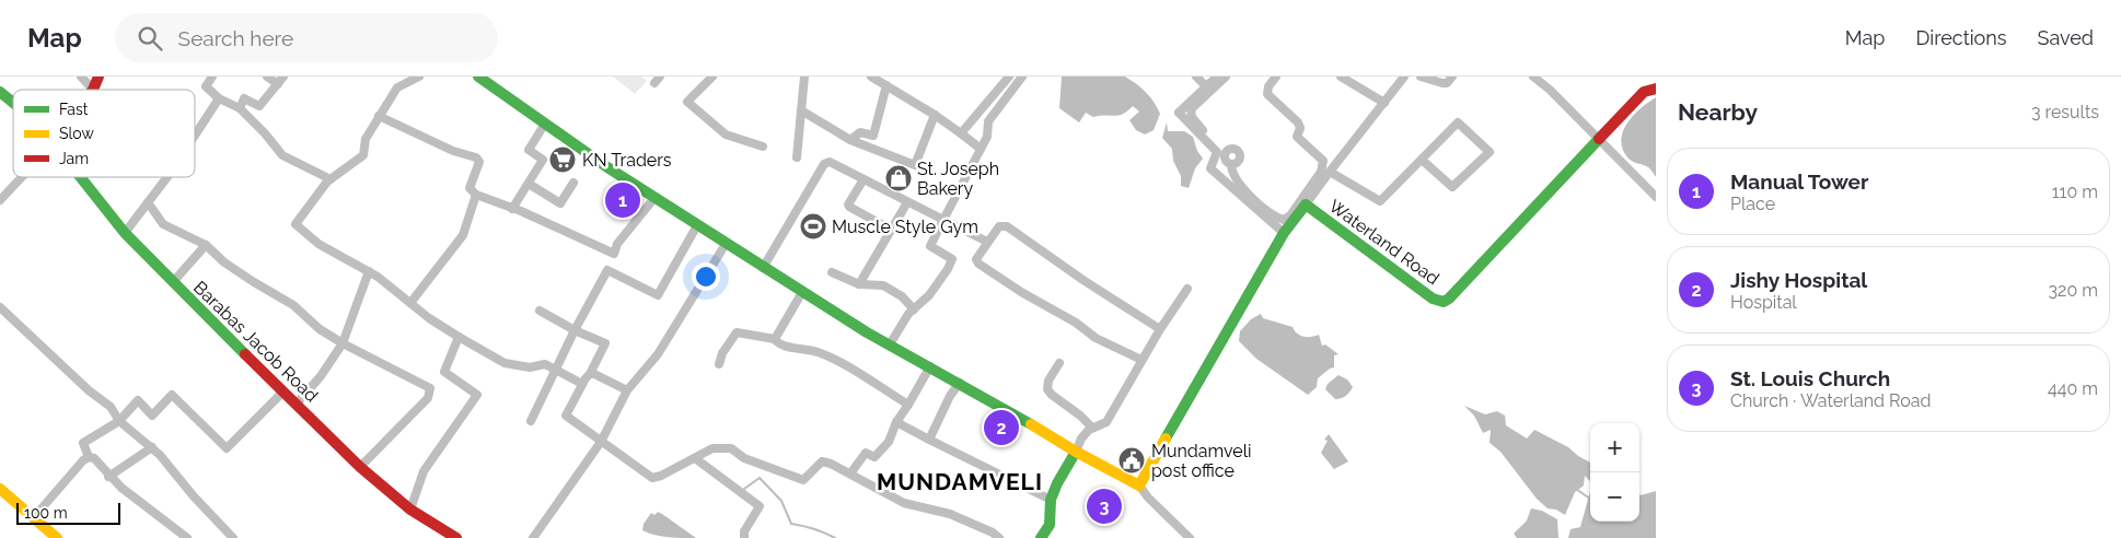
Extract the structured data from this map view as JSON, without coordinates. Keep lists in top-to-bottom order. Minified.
{"streets":{"main road":["Waterland Road","Barabas Jacob Road"]},"districts":["MUNDAMVELI"],"places":{"supermarket":["KN Traders"],"shop":["St. Joseph Bakery"],"sports":["Muscle Style Gym"],"public building":["Mundamveli post office"]},"legend":["Fast","Slow","Jam"],"scale_bar":"100 m","page":{"header":"Map","search":"Search here","nav":["Map","Directions","Saved"],"heading":["Nearby","3 results"],"list":[{"mark":"1","name":"Manual Tower","note":"Place","value":"110 m"},{"mark":"2","name":"Jishy Hospital","note":"Hospital","value":"320 m"},{"mark":"3","name":"St. Louis Church","note":"Church · Waterland Road","value":"440 m"}],"pins":["1","2","3"],"map_buttons":["+","−"],"scale":"100 m"}}
